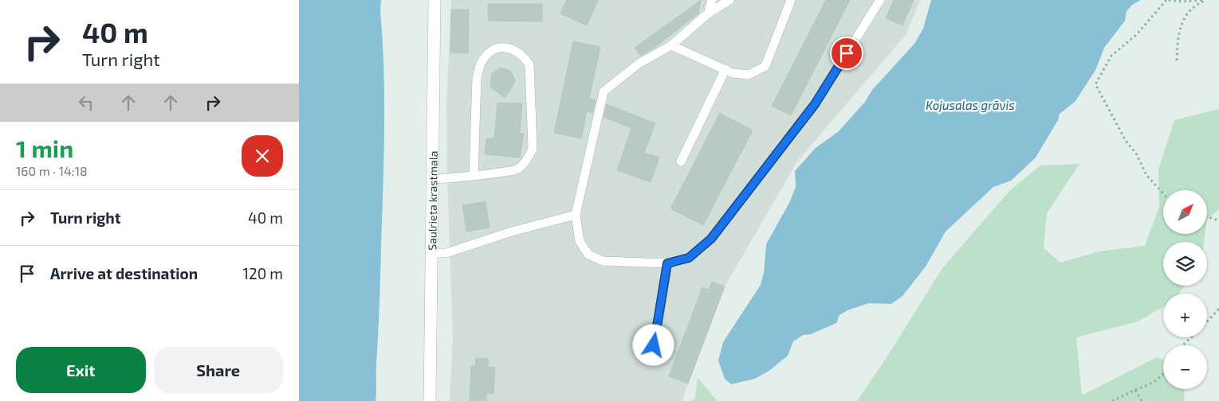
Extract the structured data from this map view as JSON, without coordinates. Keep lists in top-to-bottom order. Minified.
{"streets":{"street":["Saulrieta krastmala"]},"water":["Kojusalas grāvis"],"north":"top right","page":{"turn":["40 m","Turn right"],"heading":["1 min","160 m · 14:18"],"list":[{"name":"Turn right","value":"40 m"},{"name":"Arrive at destination","value":"120 m"}],"map_buttons":["+","−"],"buttons":["Exit","Share"]}}
